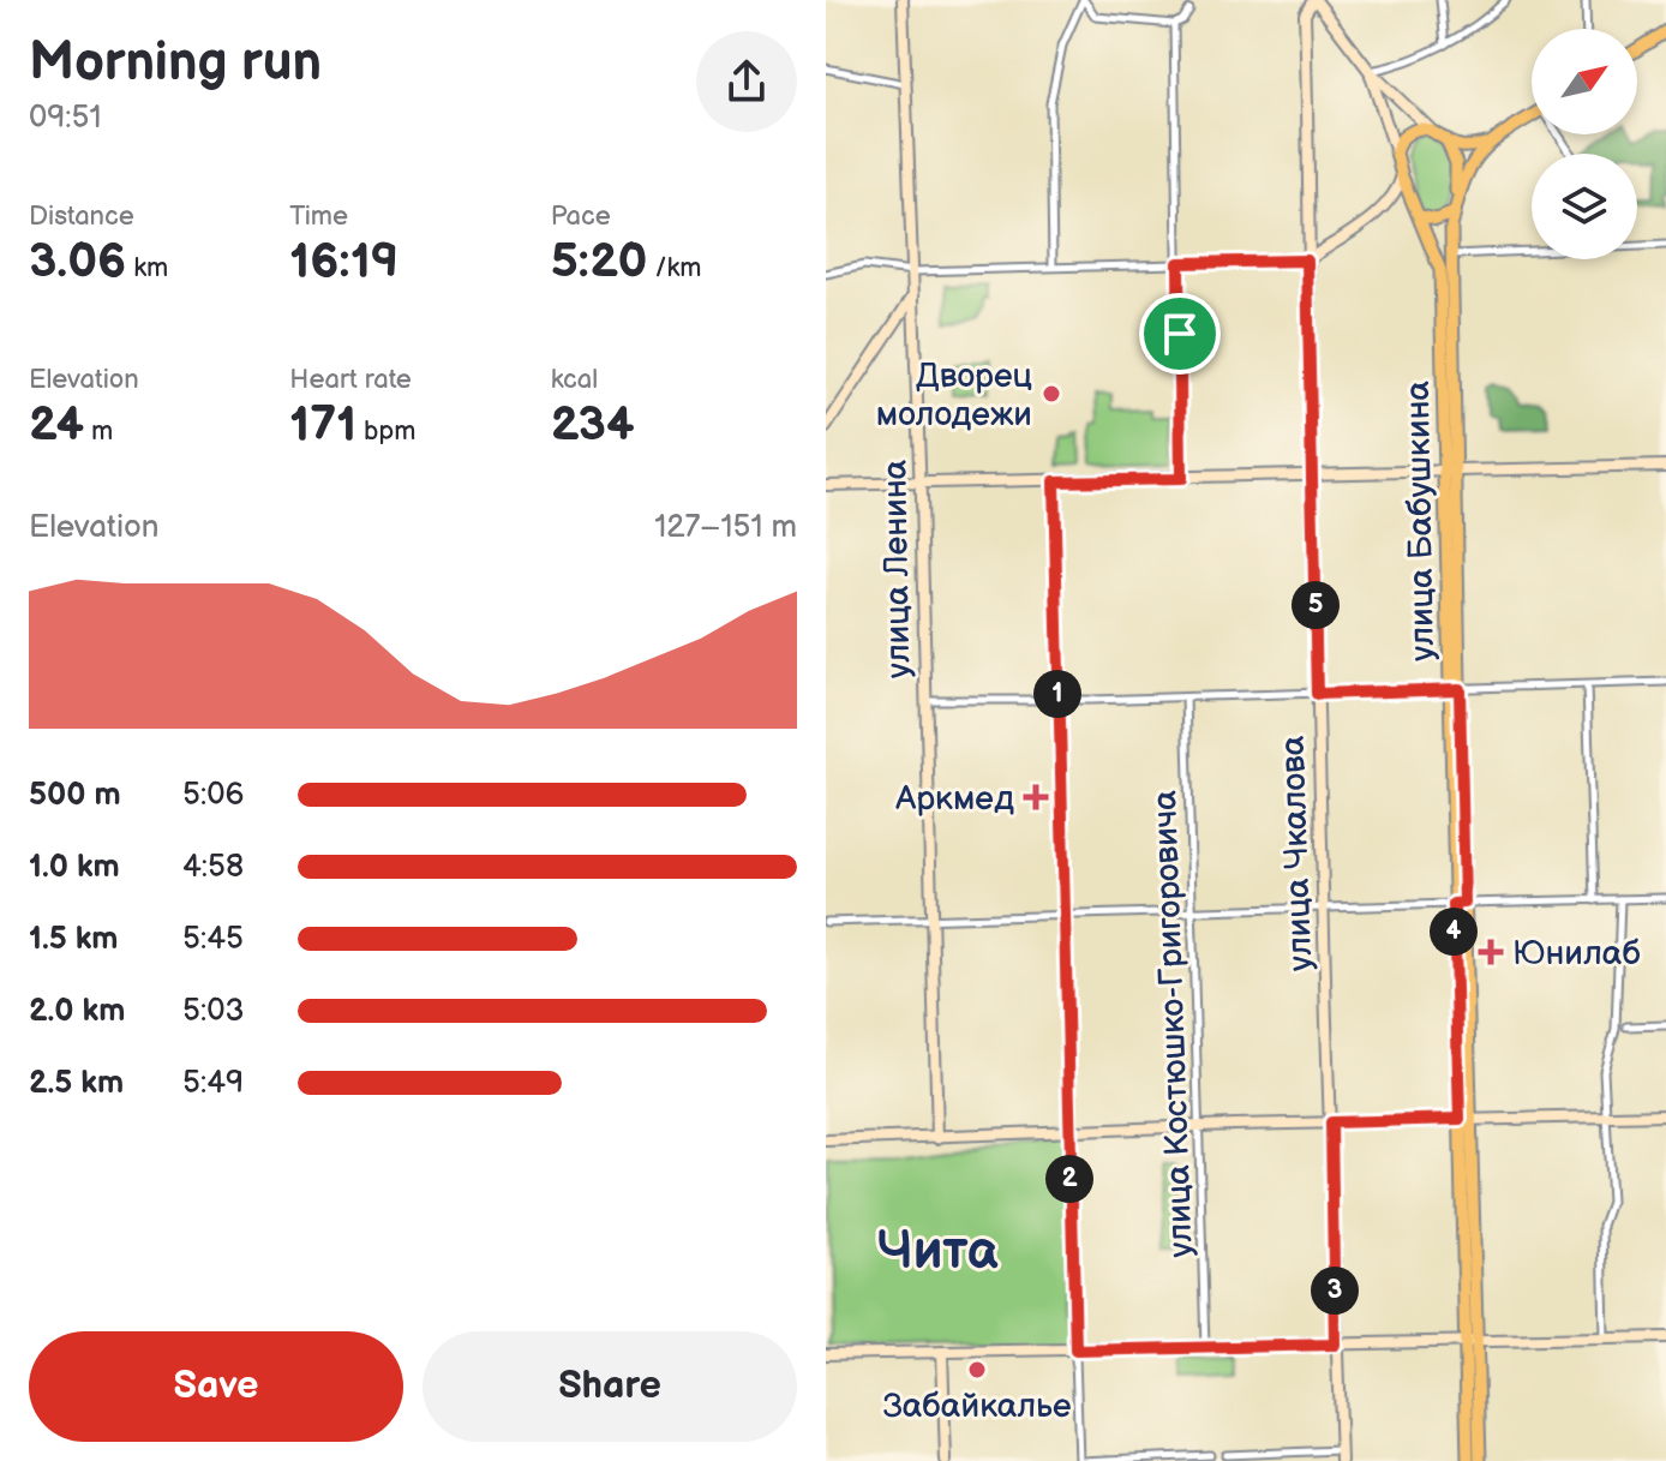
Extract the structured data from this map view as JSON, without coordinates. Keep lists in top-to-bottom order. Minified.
{"streets":{"main road":["улица Бабушкина","улица Ленина","улица Чкалова"],"street":["улица Костюшко-Григоровича"]},"districts":["Чита"],"places":{"other":["Дворец молодежи","Забайкалье"],"health":["Аркмед","Юнилаб"]},"north":"top right","page":{"heading":["Morning run","09:51"],"stats":[["Distance","3.06 km"],["Time","16:19"],["Pace","5:20 /km"],["Elevation","24 m"],["Heart rate","171 bpm"],["kcal","234"]],"chart":["Elevation","127–151 m"],"pins":["5","1","4","2","3"],"list":[{"name":"500 m","note":"5:06"},{"name":"1.0 km","note":"4:58"},{"name":"1.5 km","note":"5:45"},{"name":"2.0 km","note":"5:03"},{"name":"2.5 km","note":"5:49"}],"buttons":["Save","Share"]}}
